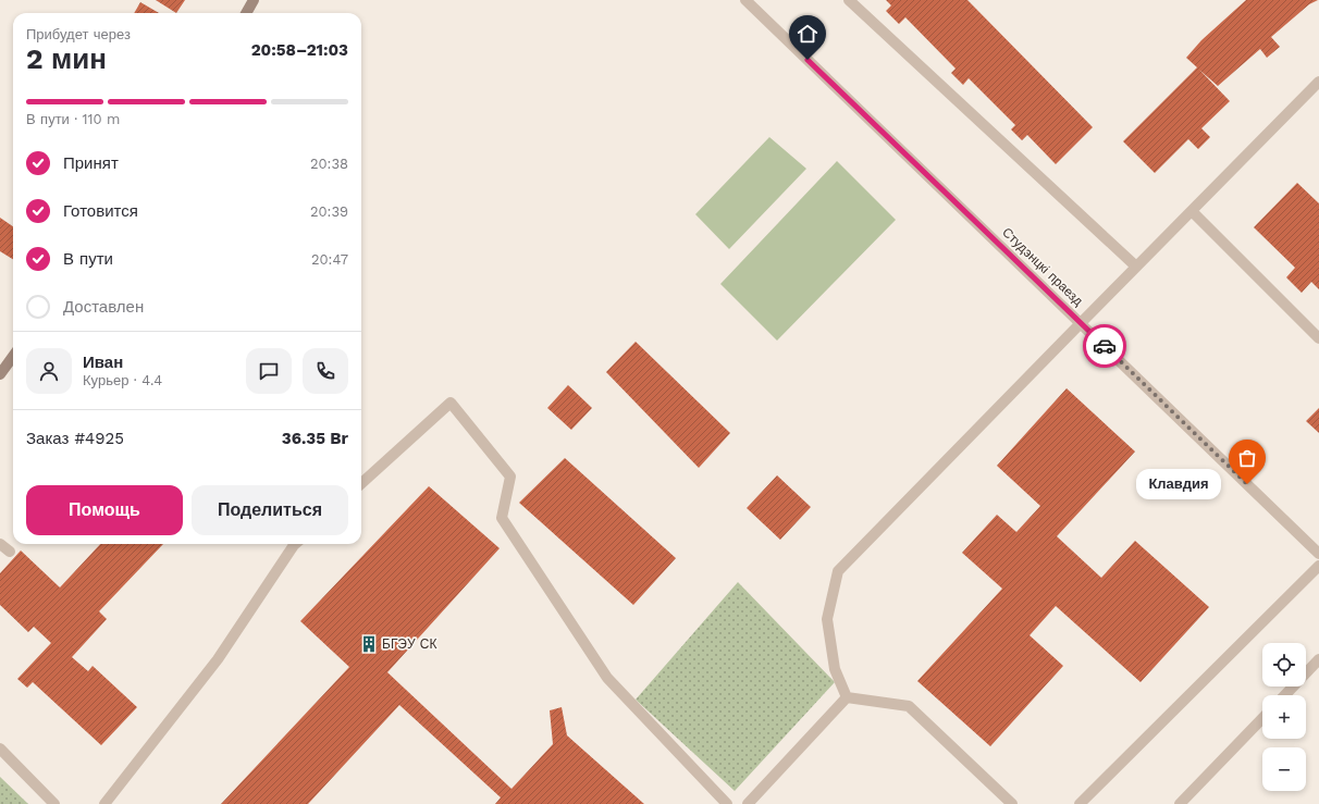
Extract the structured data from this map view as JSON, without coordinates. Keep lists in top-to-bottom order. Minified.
{"streets":{"street":["Студэнцкі праезд"]},"places":{"other":["Клавдия"],"building":["БГЭУ СК"]},"page":{"heading":["2 мин","Прибудет через","20:58–21:03"],"panel":["Иван","Курьер · 4.4","Заказ #4925","36.35 Br"],"bar":"В пути · 110 m","list":[["Принят","20:38"],["Готовится","20:39"],["В пути","20:47"],"Доставлен"],"bubble":"Клавдия","buttons":["Помощь","Поделиться"],"map_buttons":["+","−"]}}
